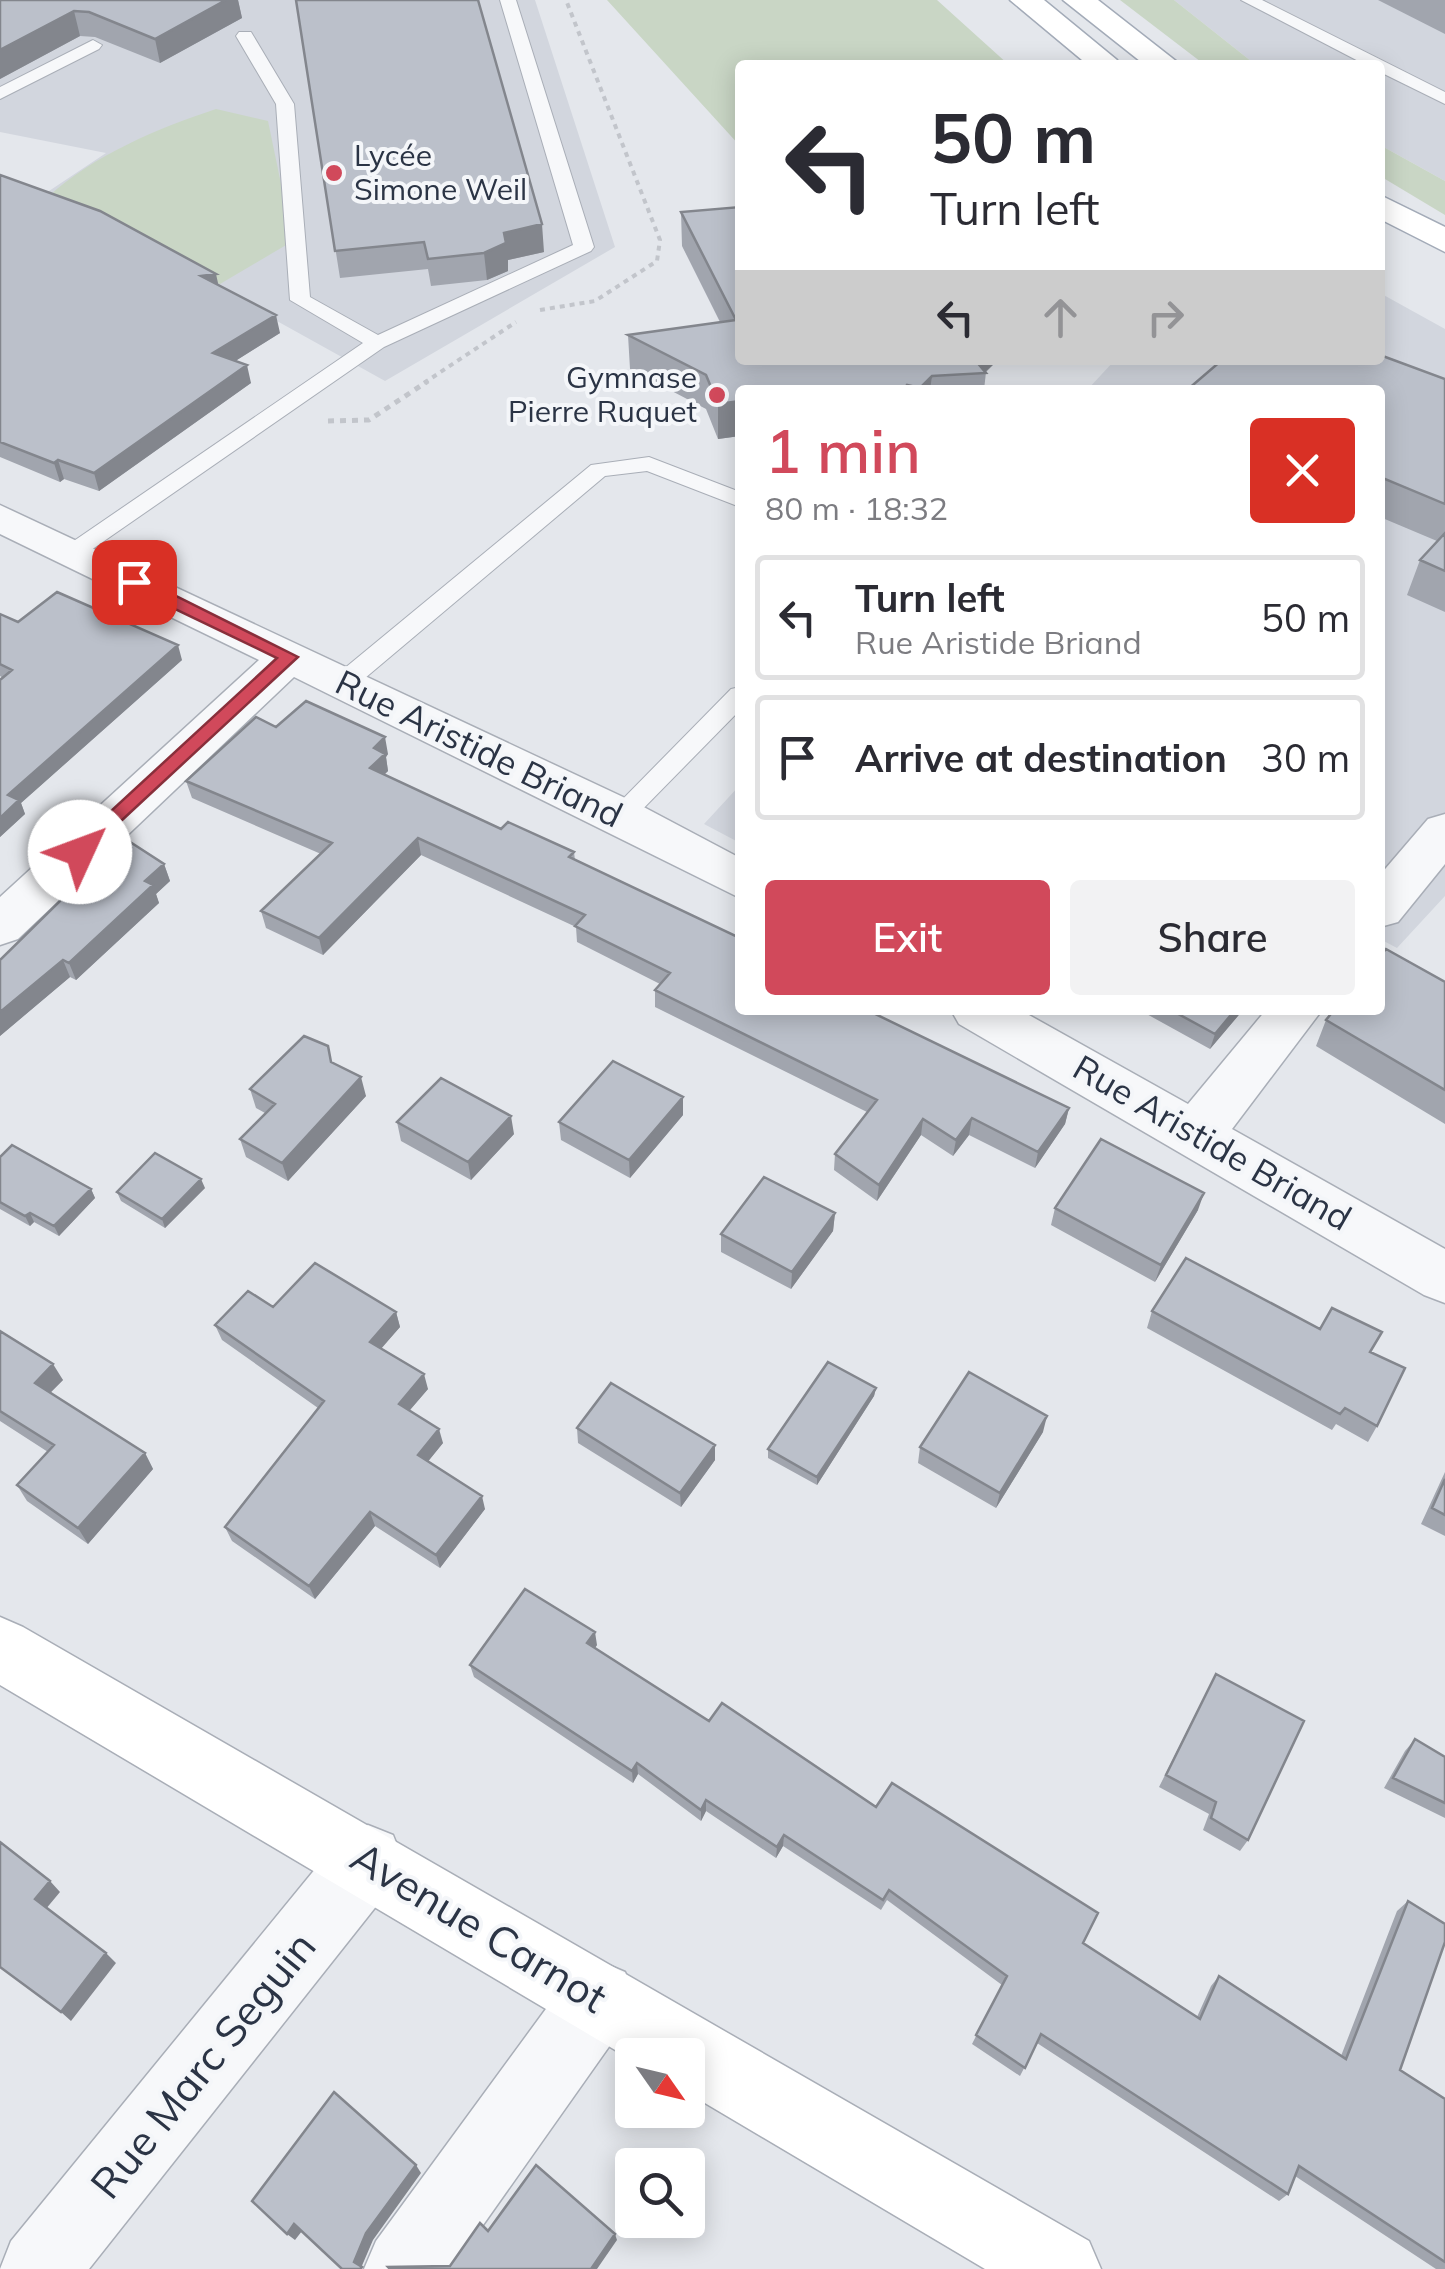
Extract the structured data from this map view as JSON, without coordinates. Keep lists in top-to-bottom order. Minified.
{"streets":{"main road":["Avenue Carnot"],"street":["Rue Aristide Briand","Rue Marc Seguin"]},"crossings":[["Avenue Carnot","Rue Marc Seguin"]],"places":["Lycée Simone Weil","Gymnase Pierre Ruquet"],"north":"bottom right","page":{"turn":["50 m","Turn left"],"heading":["1 min","80 m · 18:32"],"list":[{"name":"Turn left","note":"Rue Aristide Briand","value":"50 m"},{"name":"Arrive at destination","value":"30 m"}],"buttons":["Exit","Share"]}}
